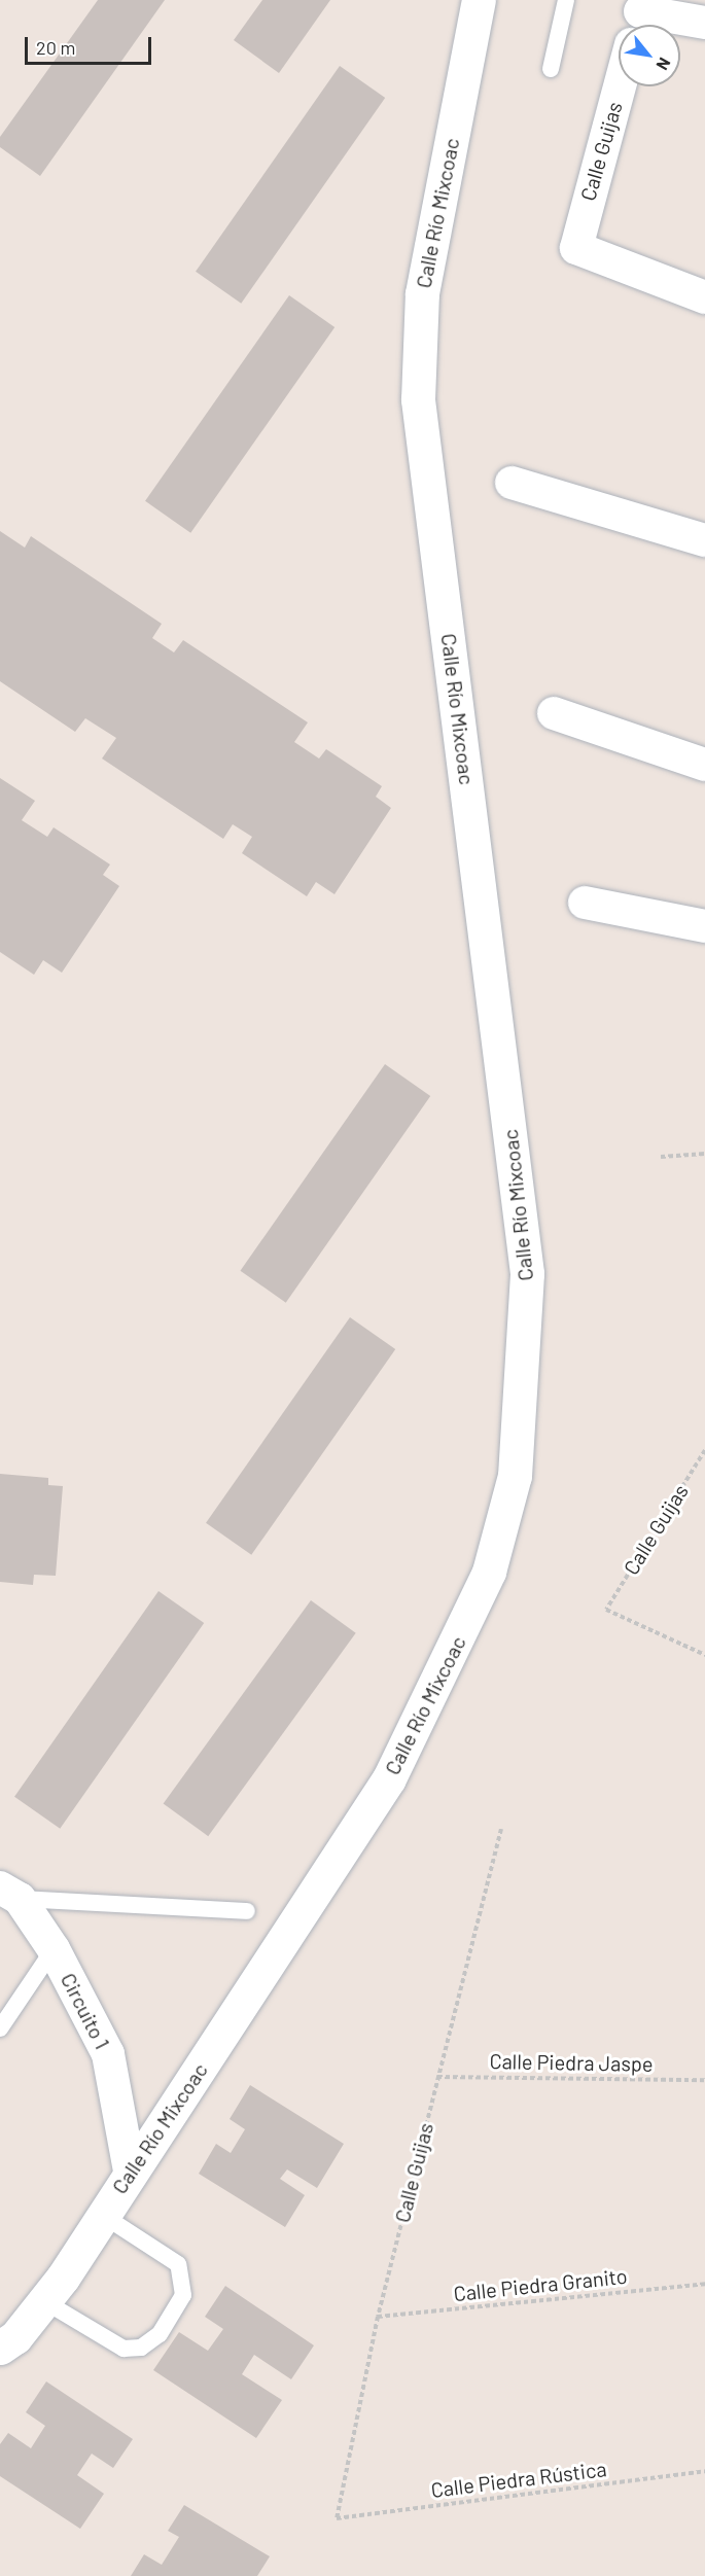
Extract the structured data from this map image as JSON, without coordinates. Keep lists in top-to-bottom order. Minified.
{"streets":{"street":["Calle Guijas","Calle Río Mixcoac","Circuito 1"],"path":["Calle Piedra Jaspe","Calle Piedra Granito","Calle Piedra Rústica"]},"crossings":[["Calle Guijas","Calle Piedra Jaspe"],["Calle Guijas","Calle Piedra Granito"],["Calle Guijas","Calle Piedra Rústica"],["Calle Río Mixcoac","Circuito 1"]],"scale_bar":"20 m","north":"bottom right"}
